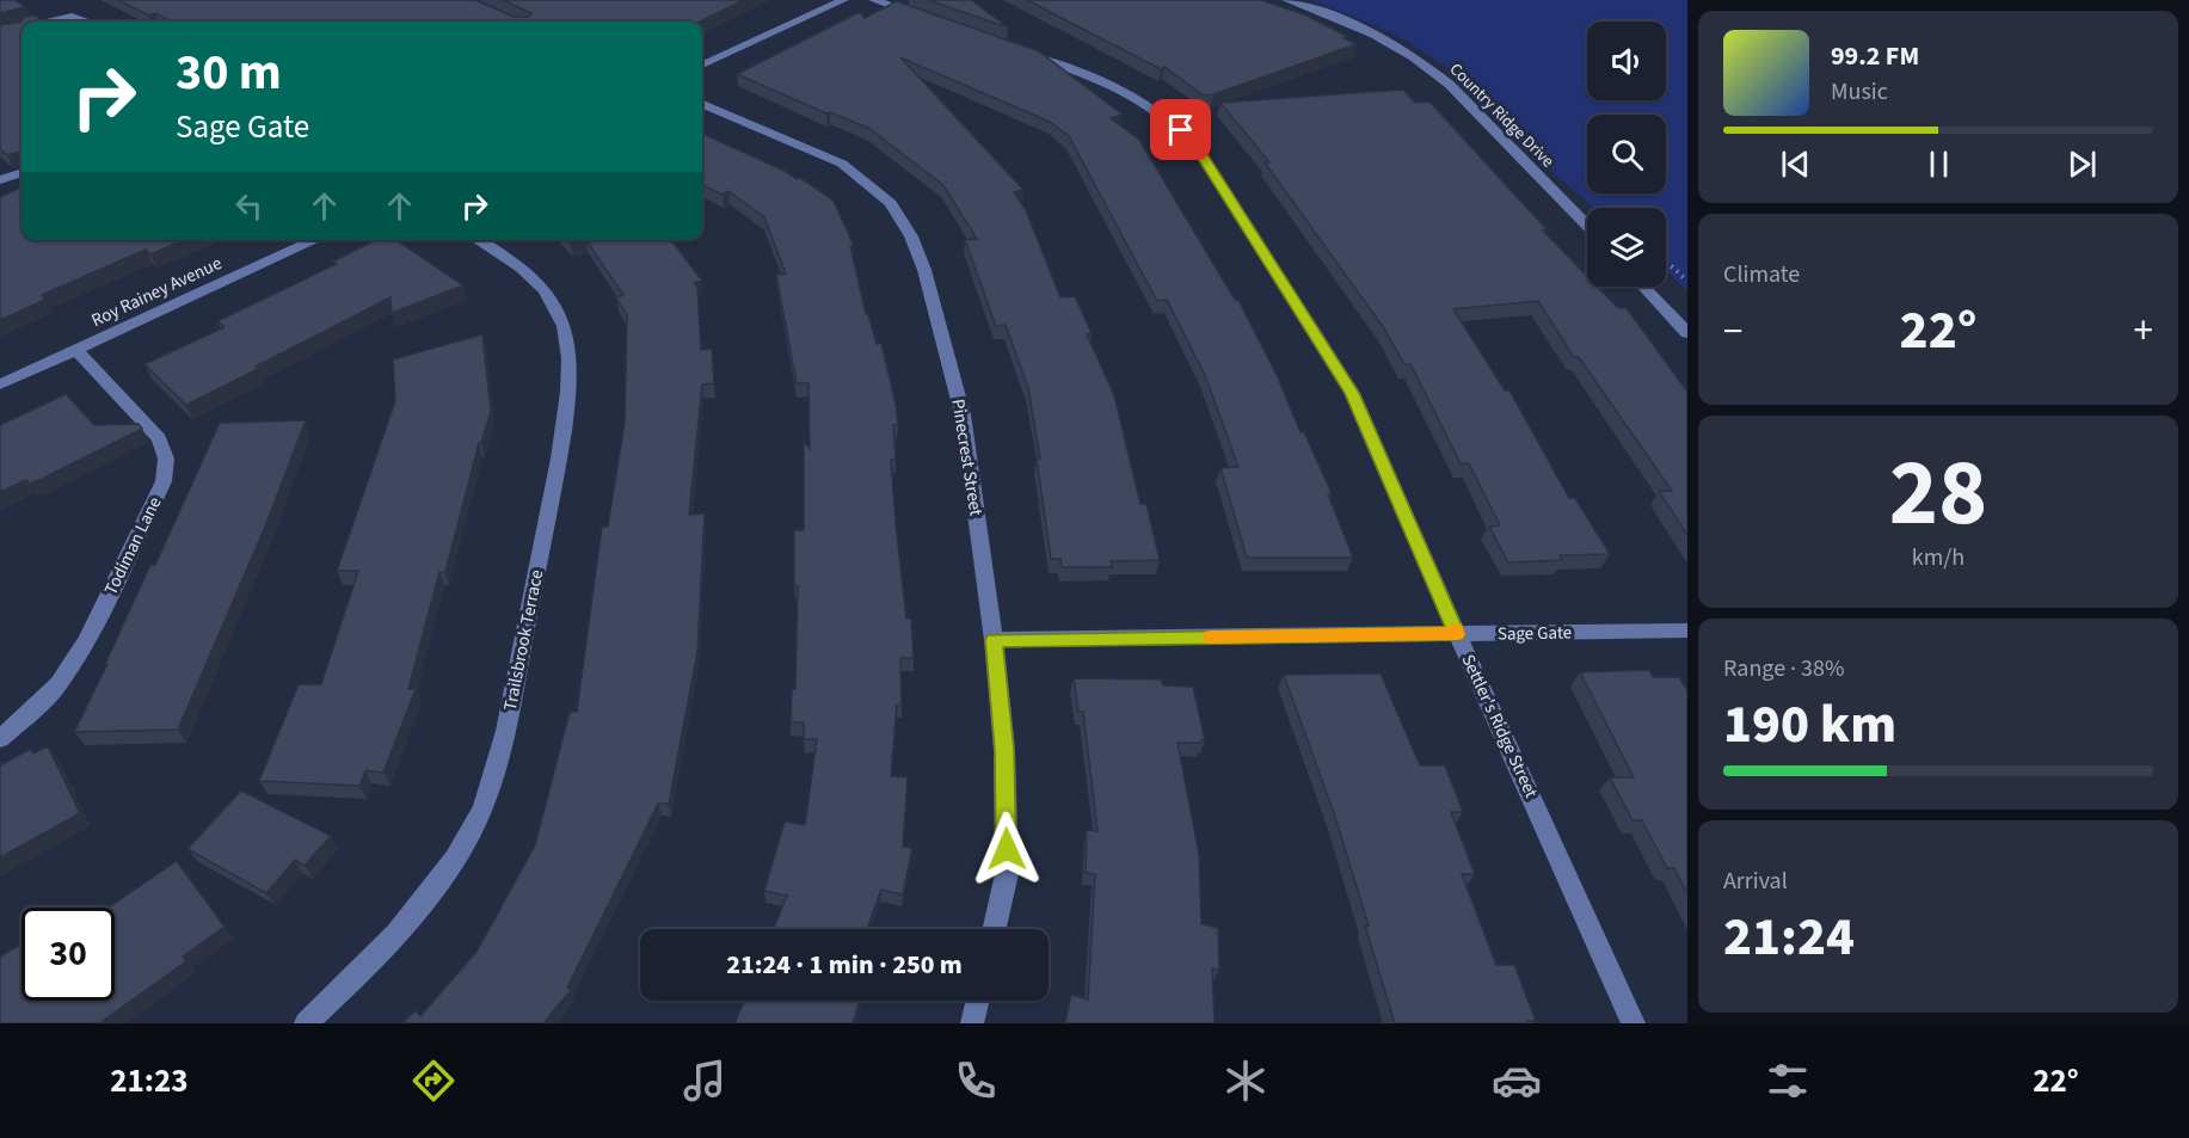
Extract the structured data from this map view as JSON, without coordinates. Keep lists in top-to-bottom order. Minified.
{"streets":{"street":["Country Ridge Drive","Roy Rainey Avenue","Pinecrest Street","Todiman Lane","Sage Gate","Trailsbrook Terrace","Settler's Ridge Street"]},"crossings":[["Roy Rainey Avenue","Todiman Lane"],["Pinecrest Street","Sage Gate"],["Sage Gate","Settler's Ridge Street"]],"page":{"turn":["30 m","Sage Gate"],"song":["99.2 FM","Music"],"tile":["Climate",["28","km/h"],["Range · 38%","190 km"],["Arrival","21:24"]],"heat":["−","22°","+"],"limit":"30","trip":"21:24 · 1 min · 250 m","tabs":["21:23","22°"]}}
